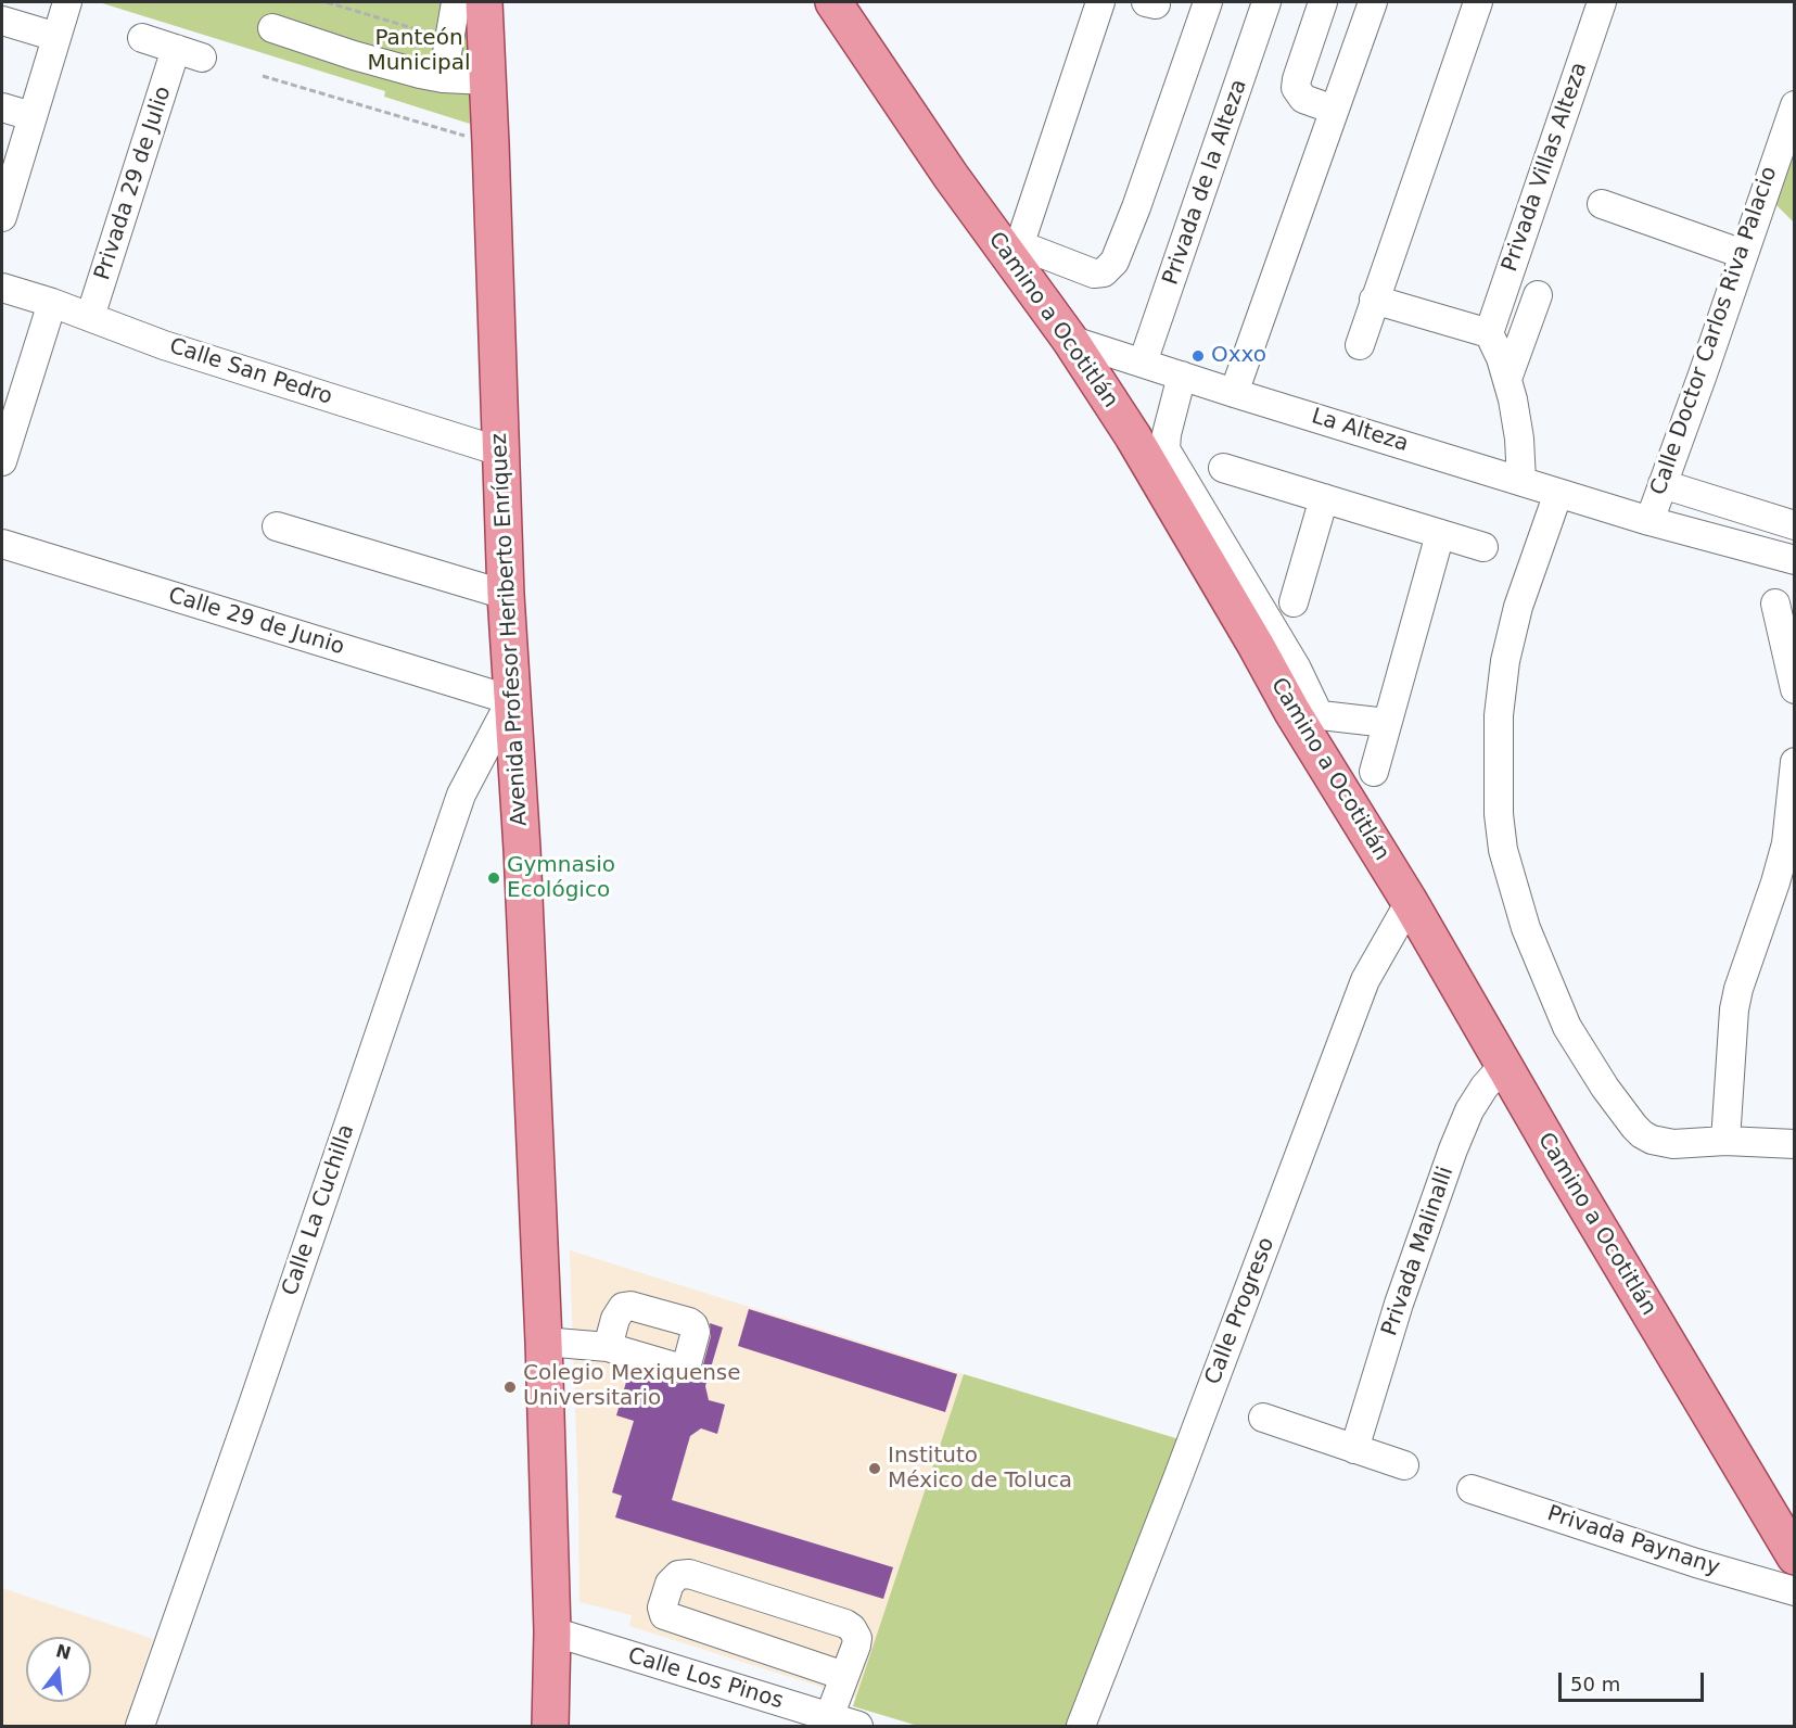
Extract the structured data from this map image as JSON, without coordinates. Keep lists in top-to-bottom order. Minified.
{"streets":{"main road":["Camino a Ocotitlán","Avenida Profesor Heriberto Enríquez"],"street":["Privada Villas Alteza","Privada de la Alteza","Privada 29 de Julio","Calle Doctor Carlos Riva Palacio","Calle San Pedro","La Alteza","Calle 29 de Junio","Calle La Cuchilla","Privada Malinalli","Calle Progreso","Privada Paynany","Calle Los Pinos"]},"crossings":[["Privada de la Alteza","La Alteza"],["Privada 29 de Julio","Calle San Pedro"],["Camino a Ocotitlán","La Alteza"],["Camino a Ocotitlán","Privada Malinalli"],["Camino a Ocotitlán","Calle Progreso"],["Calle Doctor Carlos Riva Palacio","La Alteza"],["Calle San Pedro","Avenida Profesor Heriberto Enríquez"],["Calle 29 de Junio","Avenida Profesor Heriberto Enríquez"],["Calle 29 de Junio","Calle La Cuchilla"],["Avenida Profesor Heriberto Enríquez","Calle La Cuchilla"],["Avenida Profesor Heriberto Enríquez","Calle Los Pinos"]],"parks":["Panteón Municipal"],"places":["Oxxo","Gymnasio Ecológico","Colegio Mexiquense Universitario","Instituto México de Toluca"],"scale_bar":"50 m","north":"top"}
